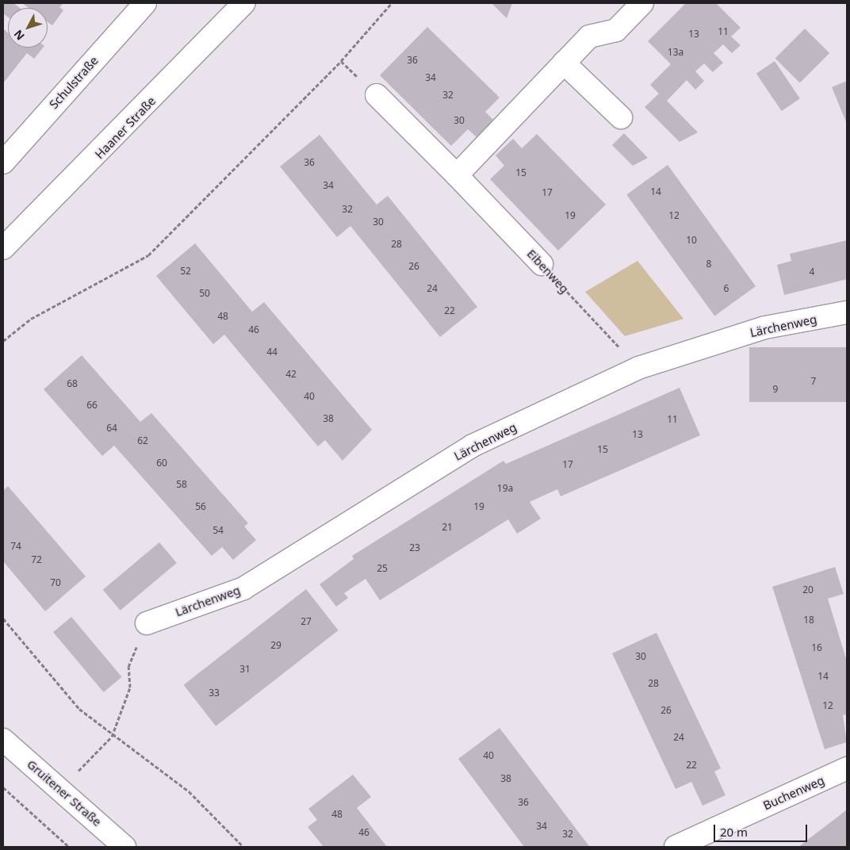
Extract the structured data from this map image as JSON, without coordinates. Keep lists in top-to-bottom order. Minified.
{"streets":{"street":["Schulstraße","Haaner Straße","Eibenweg","Lärchenweg","Gruitener Straße","Buchenweg"]},"crossings":[["Eibenweg","Lärchenweg"]],"house_numbers":["11","13","13a","36","34","32","30","36","15","34","14","17","32","19","12","30","10","28","8","26","52","4","24","6","50","22","48","46","44","42","7","68","9","40","66","38","11","64","13","62","15","60","17","58","19a","56","19","21","54","74","23","72","25","70","20","18","27","29","16","30","31","14","28","33","12","26","24","40","22","38","36","48","34","46","32"],"scale_bar":"20 m","north":"bottom left"}
